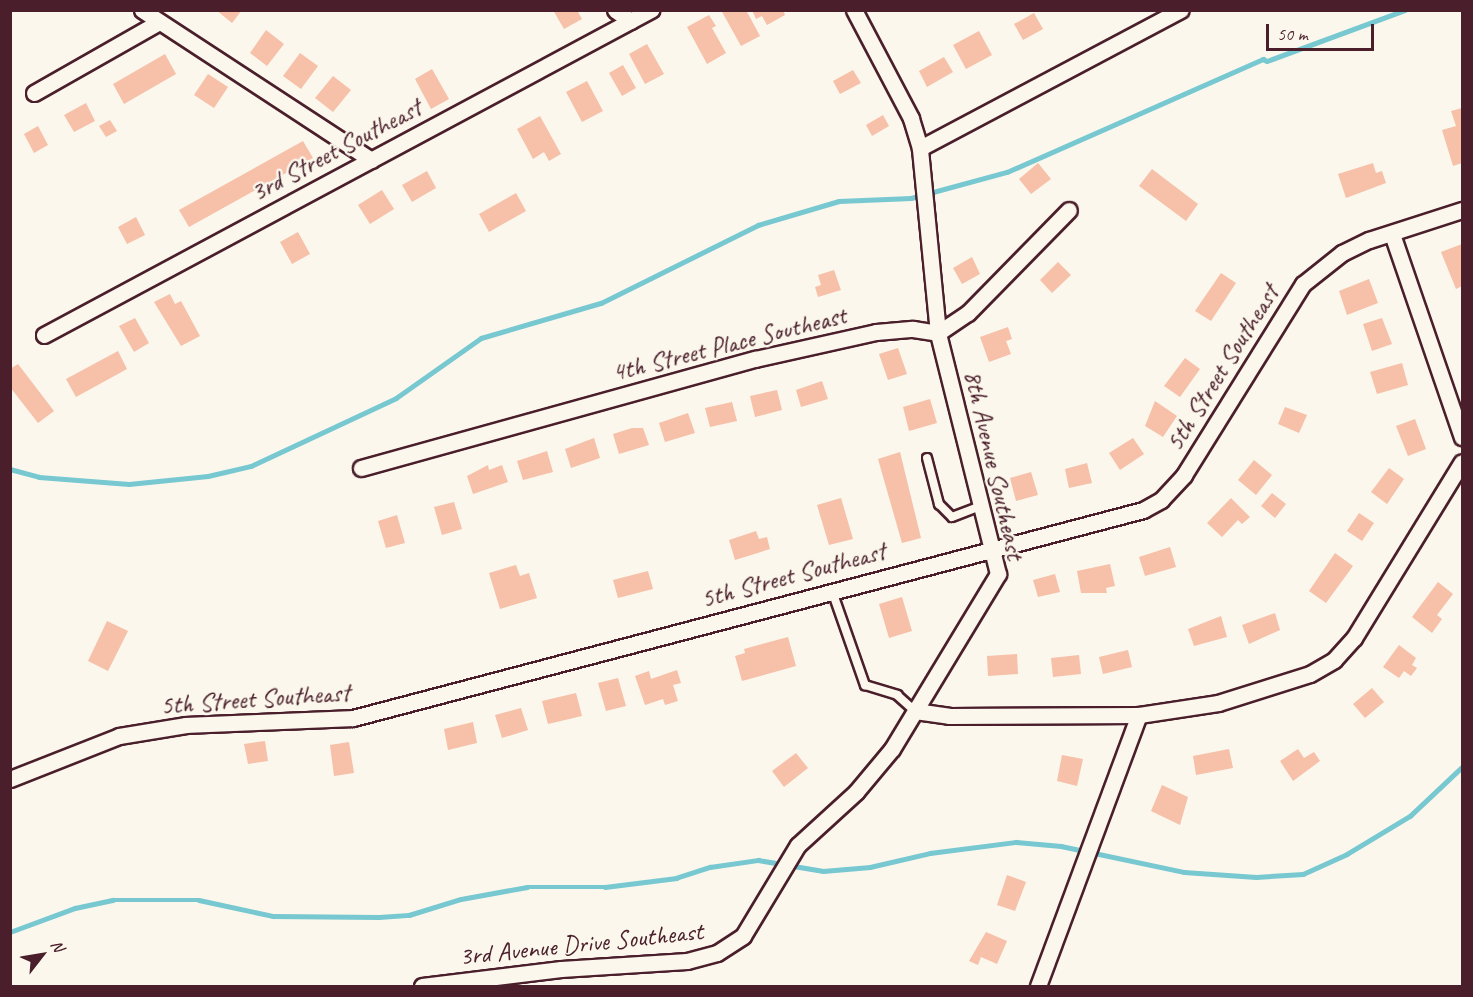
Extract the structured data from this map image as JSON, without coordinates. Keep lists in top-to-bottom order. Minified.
{"streets":{"street":["3rd Street Southeast","4th Street Place Southeast","5th Street Southeast","8th Avenue Southeast","3rd Avenue Drive Southeast"]},"crossings":[["4th Street Place Southeast","8th Avenue Southeast"],["5th Street Southeast","8th Avenue Southeast"],["8th Avenue Southeast","3rd Avenue Drive Southeast"]],"scale_bar":"50 m","north":"top right"}
